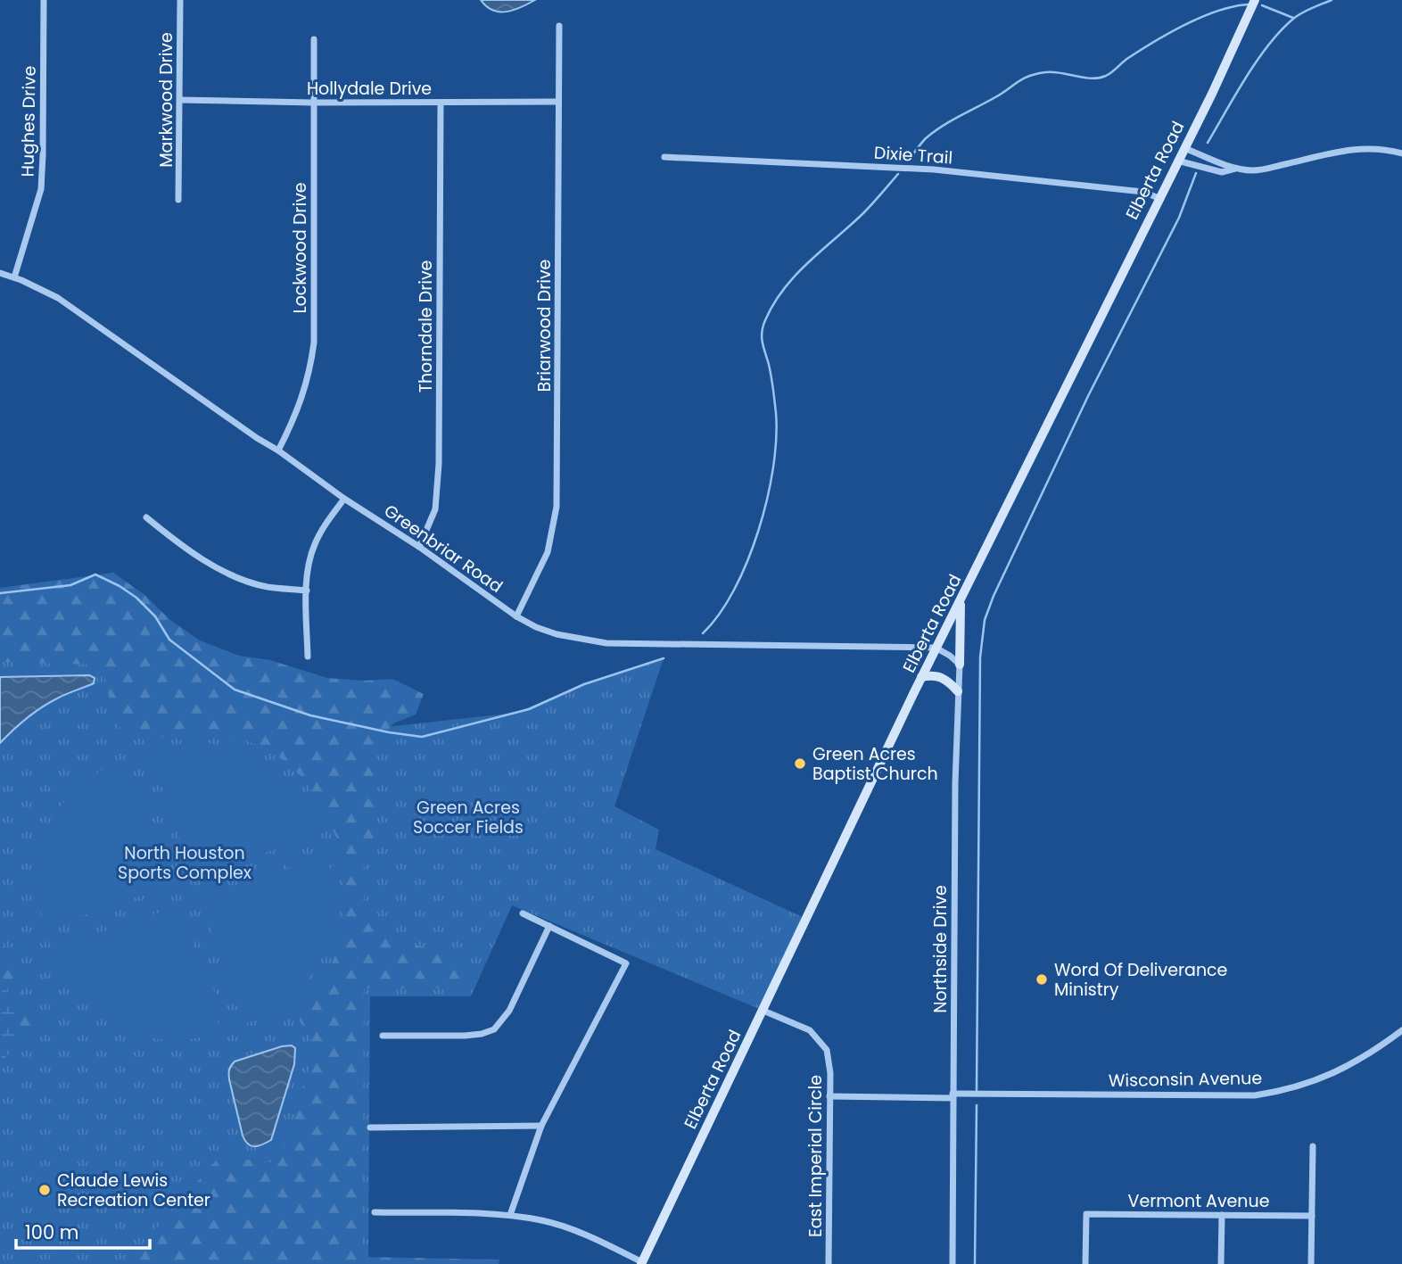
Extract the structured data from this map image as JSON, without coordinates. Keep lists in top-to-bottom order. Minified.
{"streets":{"street":["Hollydale Drive","Markwood Drive","Hughes Drive","Dixie Trail","Elberta Road","Lockwood Drive","Briarwood Drive","Thorndale Drive","Greenbriar Road","Northside Drive","Wisconsin Avenue","East Imperial Circle","Vermont Avenue"]},"crossings":[["Hollydale Drive","Markwood Drive"],["Hollydale Drive","Lockwood Drive"],["Hollydale Drive","Briarwood Drive"],["Hollydale Drive","Thorndale Drive"],["Hughes Drive","Greenbriar Road"],["Dixie Trail","Elberta Road"],["Elberta Road","Greenbriar Road"],["Elberta Road","East Imperial Circle"],["Lockwood Drive","Greenbriar Road"],["Briarwood Drive","Greenbriar Road"],["Thorndale Drive","Greenbriar Road"],["Northside Drive","Wisconsin Avenue"],["Wisconsin Avenue","East Imperial Circle"]],"parks":["Green Acres Soccer Fields","North Houston Sports Complex"],"places":["Green Acres Baptist Church","Word Of Deliverance Ministry","Claude Lewis Recreation Center"],"scale_bar":"100 m"}
